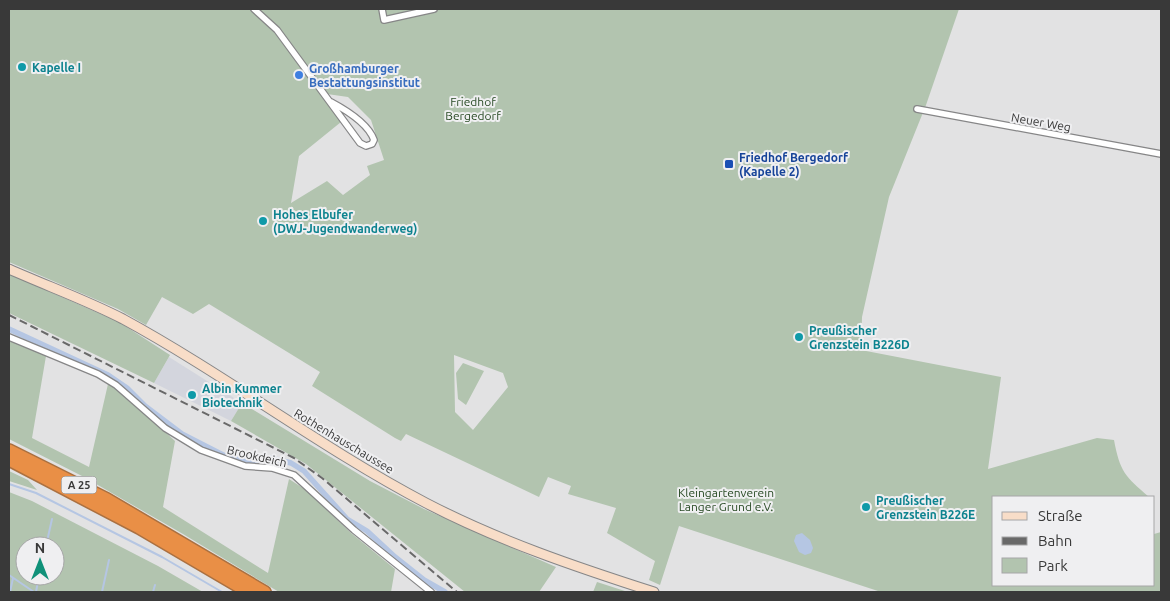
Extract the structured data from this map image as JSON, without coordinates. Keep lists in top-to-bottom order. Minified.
{"streets":{"highway":["A 25"],"main road":["Rothenhauschaussee"],"street":["Neuer Weg","Brookdeich"]},"parks":["Friedhof Bergedorf","Kleingartenverein Langer Grund e.V."],"places":{"other":["Kapelle I","Großhamburger Bestattungsinstitut","Hohes Elbufer (DWJ-Jugendwanderweg)","Preußischer Grenzstein B226D","Albin Kummer Biotechnik","Preußischer Grenzstein B226E"],"transit":["Friedhof Bergedorf (Kapelle 2)"]},"legend":["Straße","Bahn","Park"],"north":"top"}
